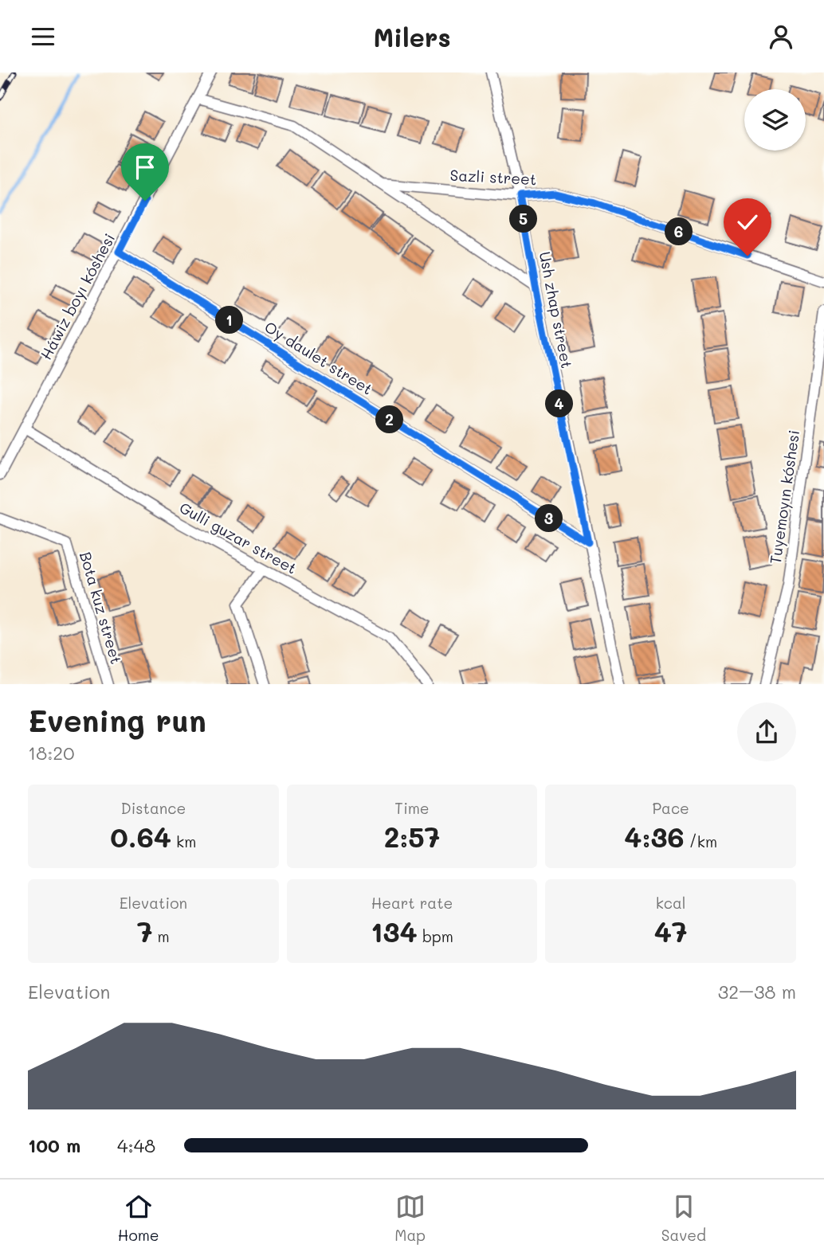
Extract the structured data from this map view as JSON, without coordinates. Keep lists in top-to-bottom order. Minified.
{"streets":{"street":["Sazli street","Háwiz boyı kóshesi","Ush zhap street","Oy daulet street","Tuyemoyın kóshesi","Gulli guzar street","Bota kuz street"]},"crossings":[["Sazli street","Háwiz boyı kóshesi"],["Sazli street","Ush zhap street"],["Háwiz boyı kóshesi","Oy daulet street"],["Háwiz boyı kóshesi","Gulli guzar street"],["Ush zhap street","Oy daulet street"]],"page":{"header":"Milers","pins":["5","6","1","4","2","3"],"heading":["Evening run","18:20"],"stats":[["Distance","0.64 km"],["Time","2:57"],["Pace","4:36 /km"],["Elevation","7 m"],["Heart rate","134 bpm"],["kcal","47"]],"chart":["Elevation","32–38 m"],"list":[{"name":"100 m","note":"4:48"}],"tabs":["Home","Map","Saved"]}}
